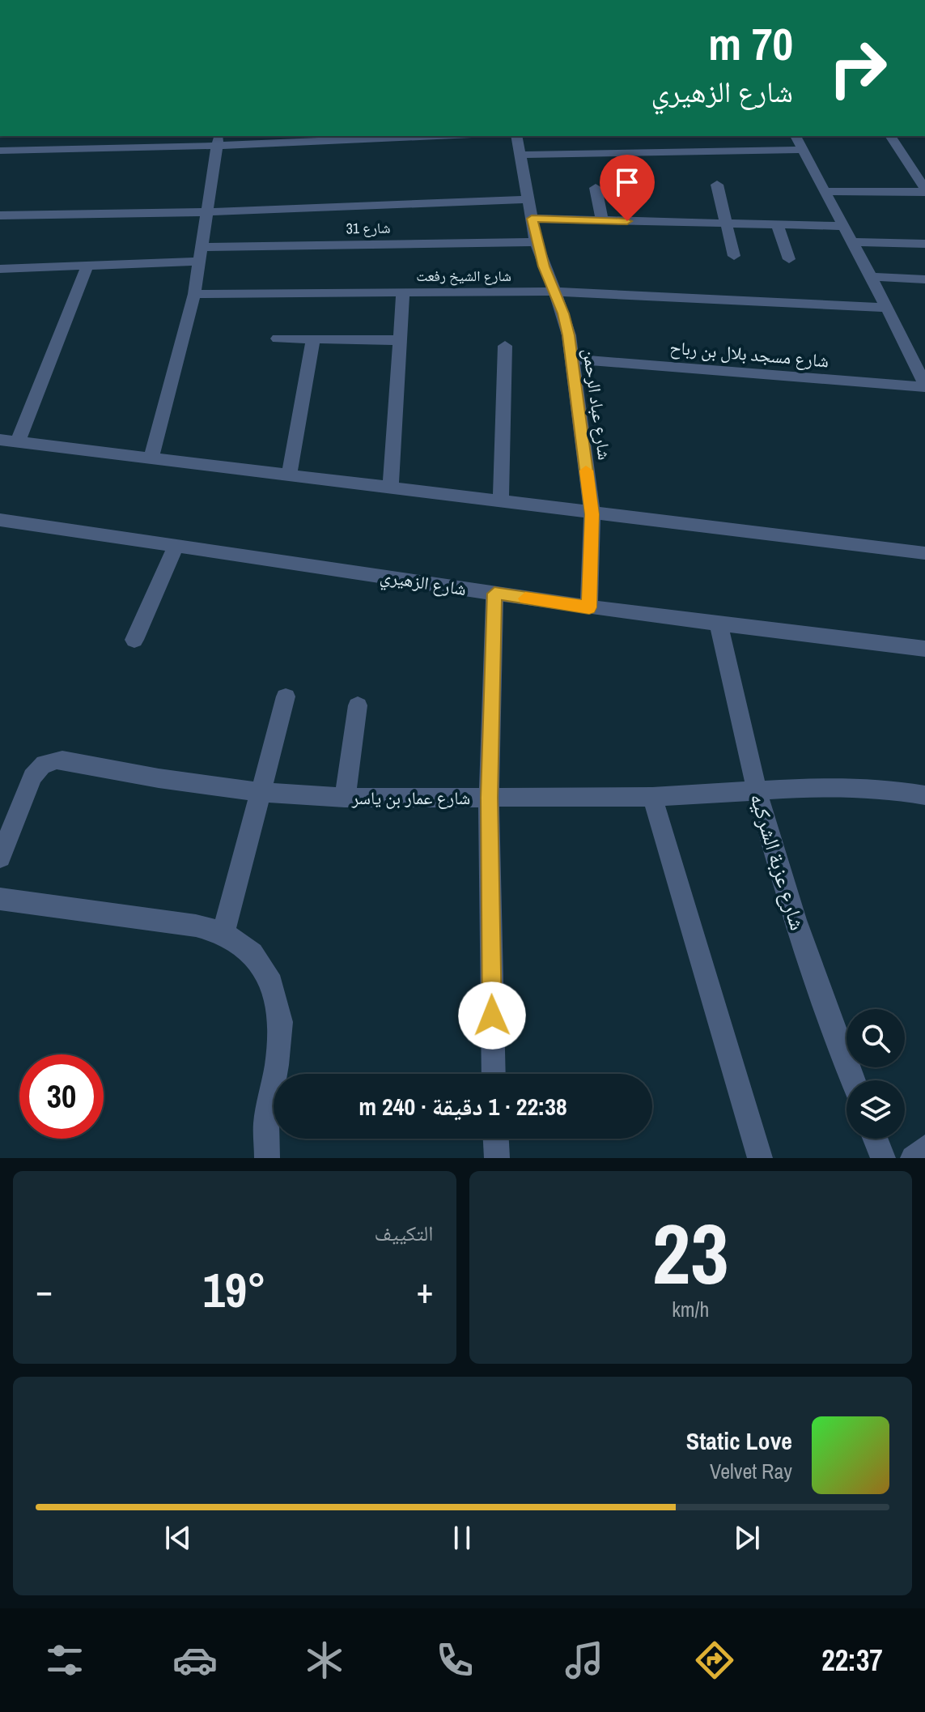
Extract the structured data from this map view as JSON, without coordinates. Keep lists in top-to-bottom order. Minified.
{"streets":{"street":["شارع 31","شارع الشيخ رفعت","شارع مسجد بلال بن رباح","شارع عباد الرحمن","شارع الزهيري","شارع عمار بن ياسر","شارع عزبة الشركيه"]},"crossings":[["شارع 31","شارع عباد الرحمن"],["شارع الشيخ رفعت","شارع عباد الرحمن"],["شارع مسجد بلال بن رباح","شارع عباد الرحمن"],["شارع عباد الرحمن","شارع الزهيري"],["شارع الزهيري","شارع عزبة الشركيه"],["شارع عمار بن ياسر","شارع عزبة الشركيه"]],"page":{"turn":["70 m","شارع الزهيري"],"limit":"30","trip":"22:38 · 1 دقيقة · 240 m","tile":[["23","km/h"],"التكييف"],"heat":["−","19°","+"],"song":["Static Love","Velvet Ray"],"tabs":"22:37"}}
